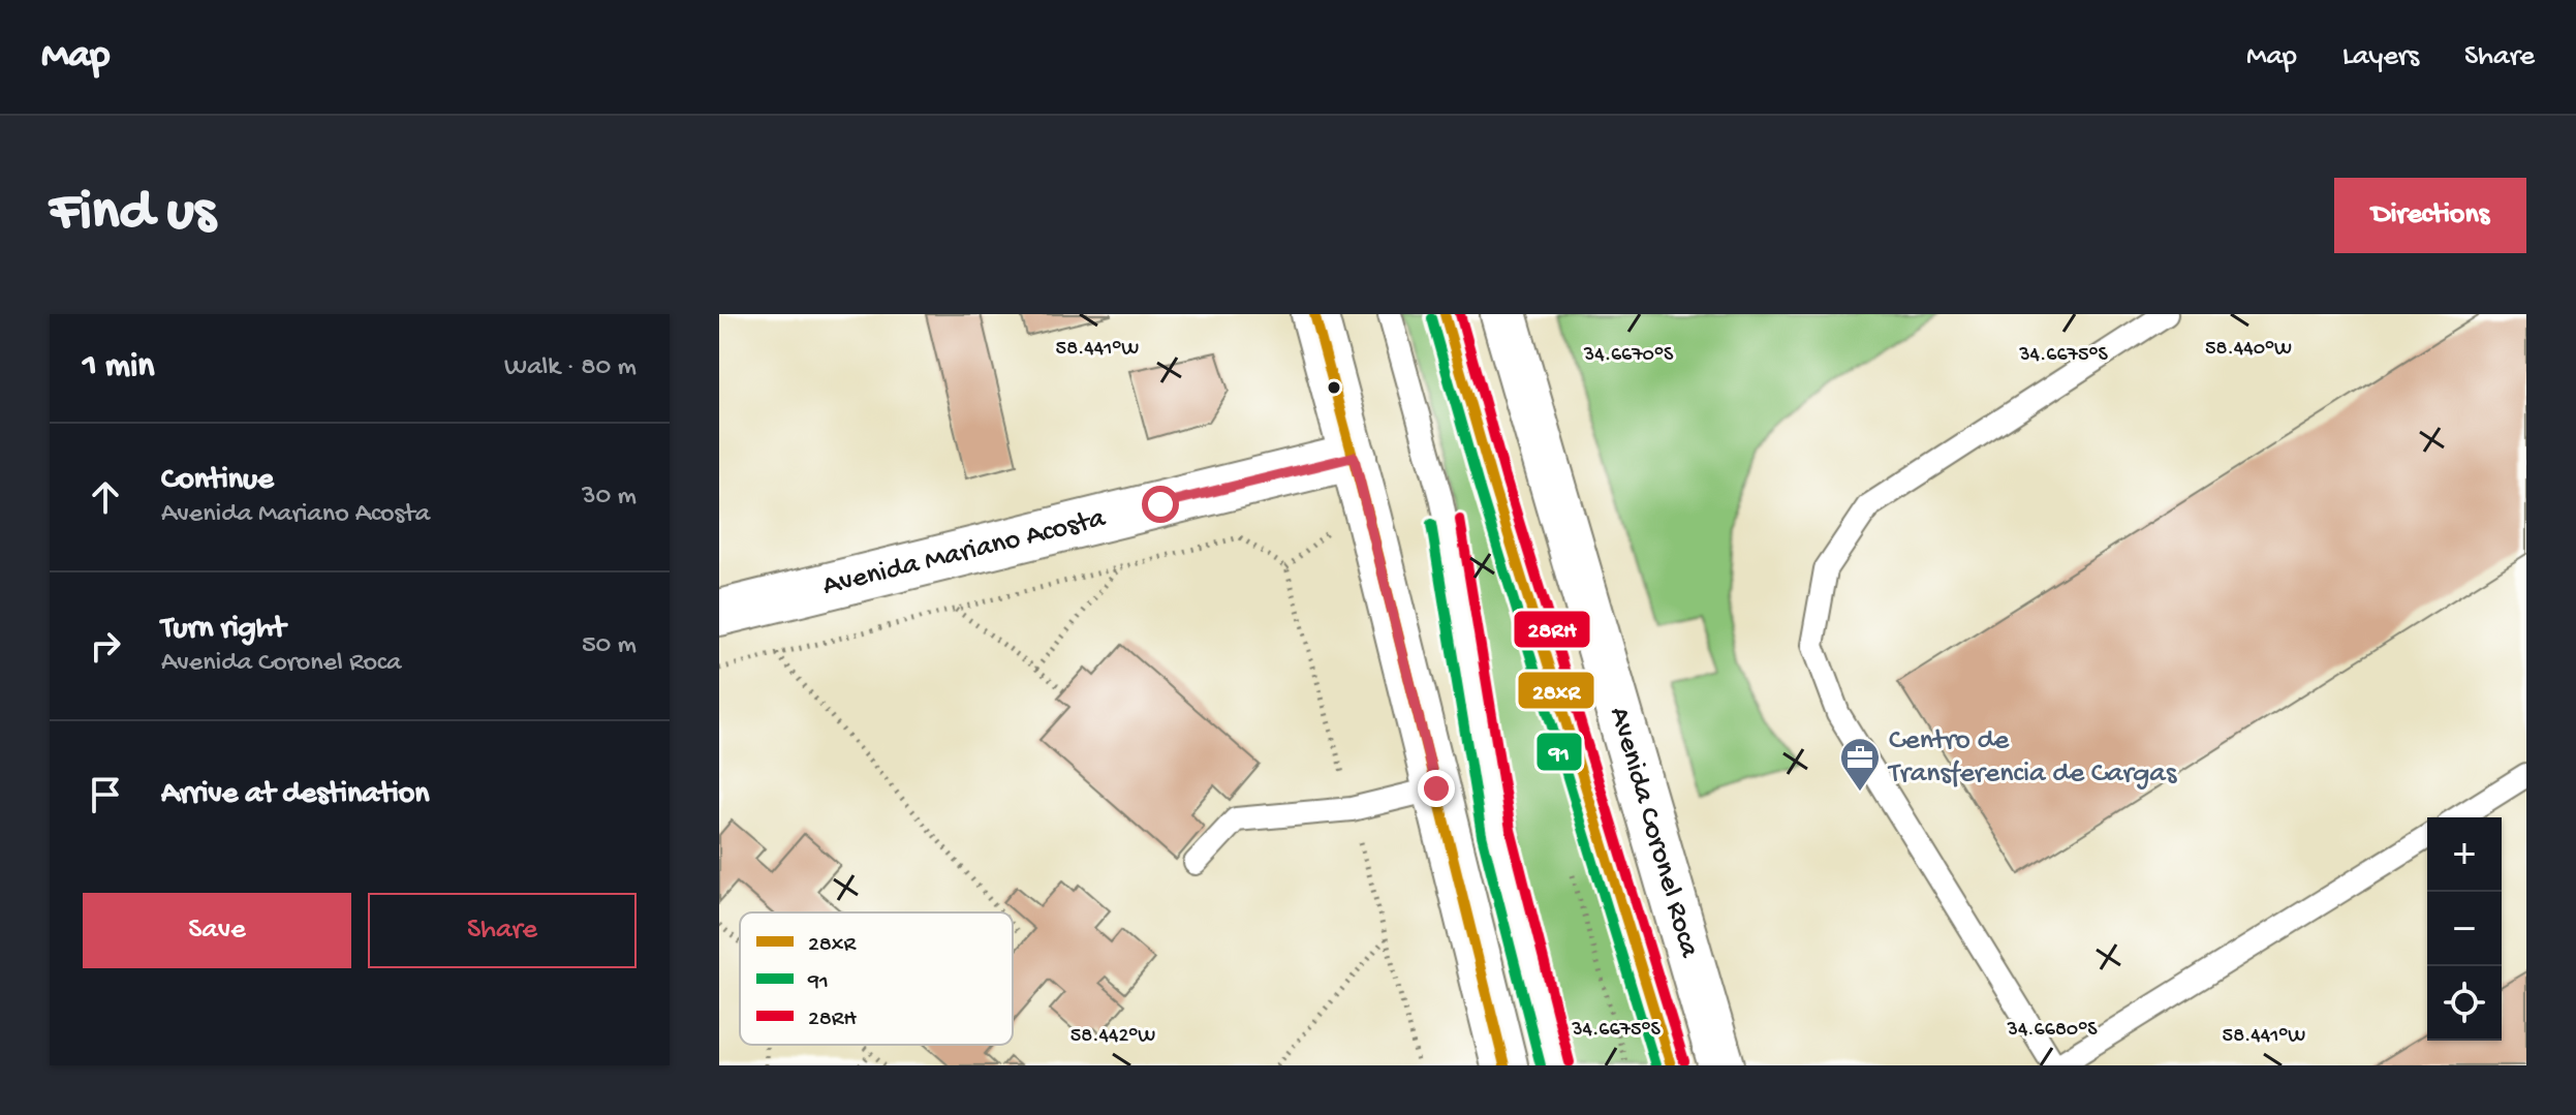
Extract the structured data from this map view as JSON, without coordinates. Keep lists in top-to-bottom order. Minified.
{"streets":{"main road":["Avenida Mariano Acosta","Avenida Coronel Roca"]},"places":{"office":["Centro de Transferencia de Cargas"]},"lines":["transit line 28xR","transit line 28RH","transit line 91"],"legend":["28xR","91","28RH"],"page":{"header":"Map","nav":["Map","Layers","Share"],"buttons":["Directions",["Save","Share"]],"title":"Find us","heading":["1 min","Walk · 80 m"],"list":[["Continue","Avenida Mariano Acosta","30 m"],["Turn right","Avenida Coronel Roca","50 m"],"Arrive at destination"],"map_buttons":["+","−"]},"coordinates":["58.441°W","58.440°W","34.6670°S","34.6675°S","34.6680°S","58.442°W"]}
